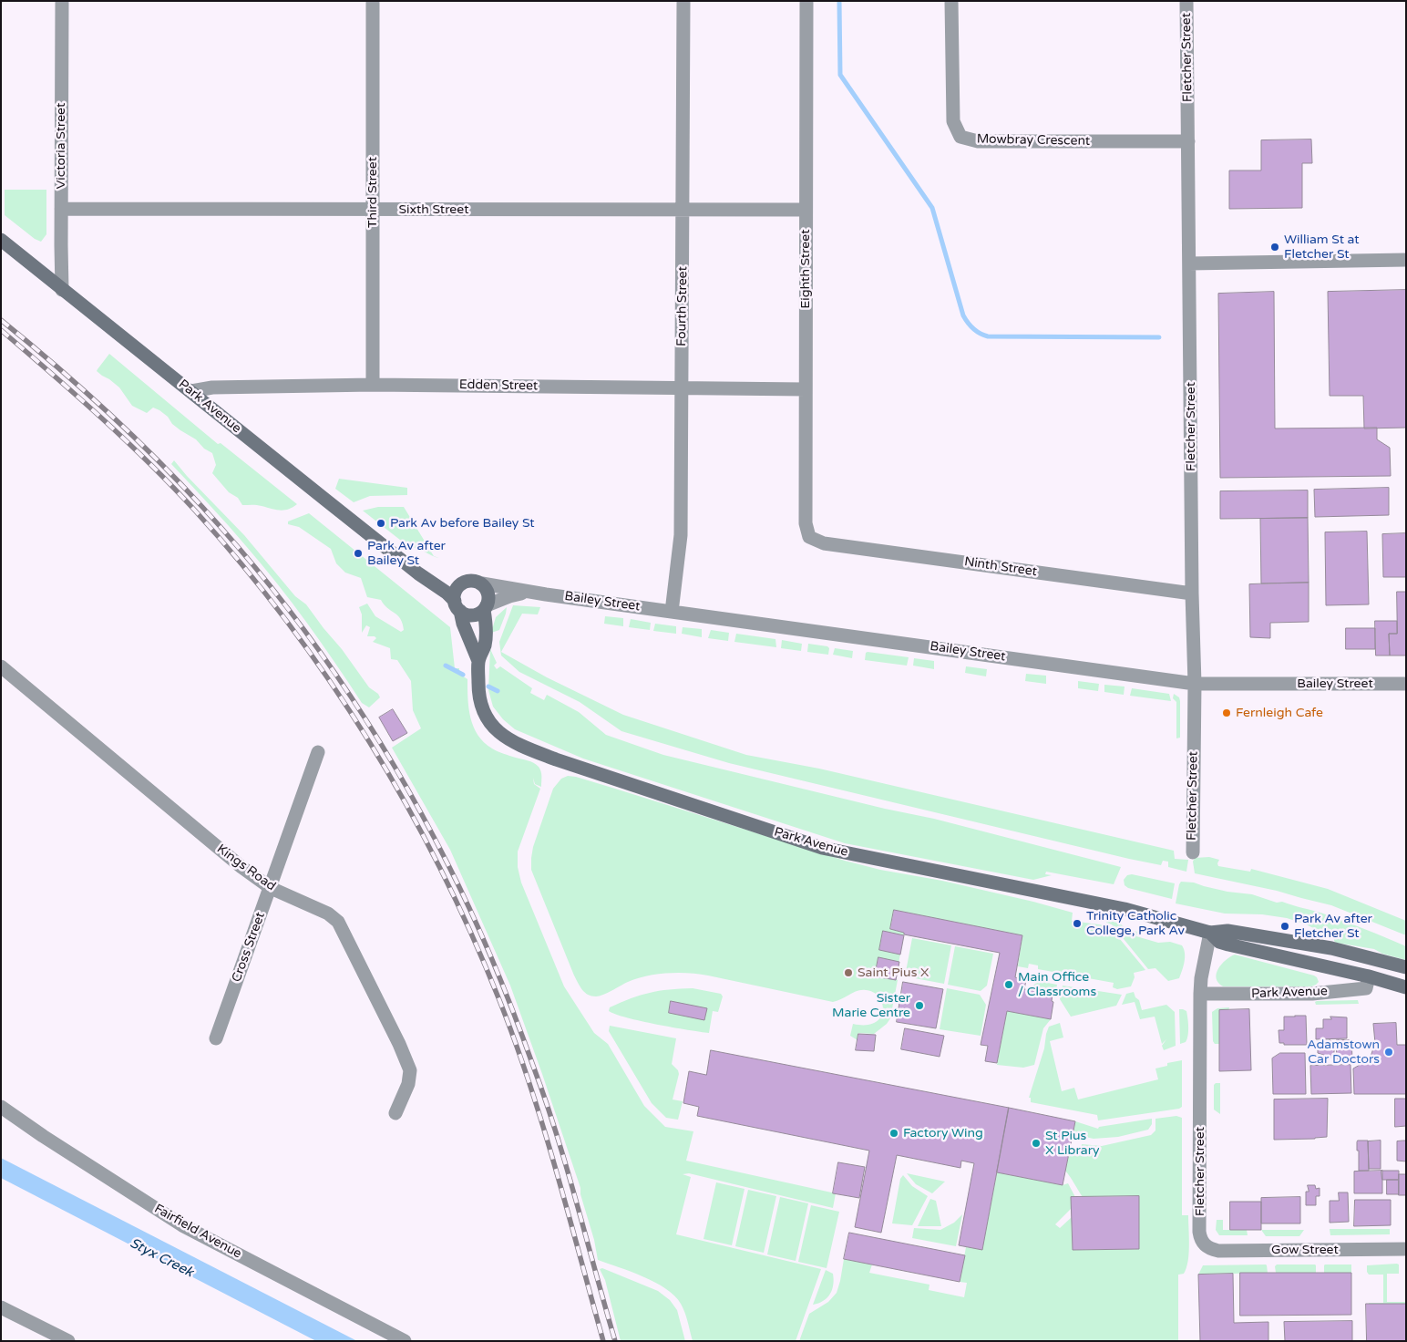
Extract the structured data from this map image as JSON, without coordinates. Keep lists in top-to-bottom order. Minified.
{"streets":{"main road":["Park Avenue"],"street":["Fletcher Street","Mowbray Crescent","Victoria Street","Third Street","Sixth Street","Eighth Street","Fourth Street","Edden Street","Ninth Street","Bailey Street","Kings Road","Cross Street","Fairfield Avenue","Gow Street"]},"crossings":[["Fletcher Street","Mowbray Crescent"],["Fletcher Street","Park Avenue"],["Fletcher Street","Ninth Street"],["Fletcher Street","Bailey Street"],["Fletcher Street","Gow Street"],["Victoria Street","Sixth Street"],["Victoria Street","Park Avenue"],["Third Street","Sixth Street"],["Third Street","Edden Street"],["Sixth Street","Eighth Street"],["Sixth Street","Fourth Street"],["Eighth Street","Edden Street"],["Eighth Street","Ninth Street"],["Fourth Street","Edden Street"],["Fourth Street","Bailey Street"],["Edden Street","Park Avenue"],["Park Avenue","Bailey Street"],["Kings Road","Cross Street"]],"water":["Styx Creek"],"places":["William St at Fletcher St","Park Av before Bailey St","Park Av after Bailey St","Fernleigh Cafe","Trinity Catholic College, Park Av","Park Av after Fletcher St","Saint Pius X","Main Office / Classrooms","Sister Marie Centre","Adamstown Car Doctors","Factory Wing","St Pius X Library"]}
